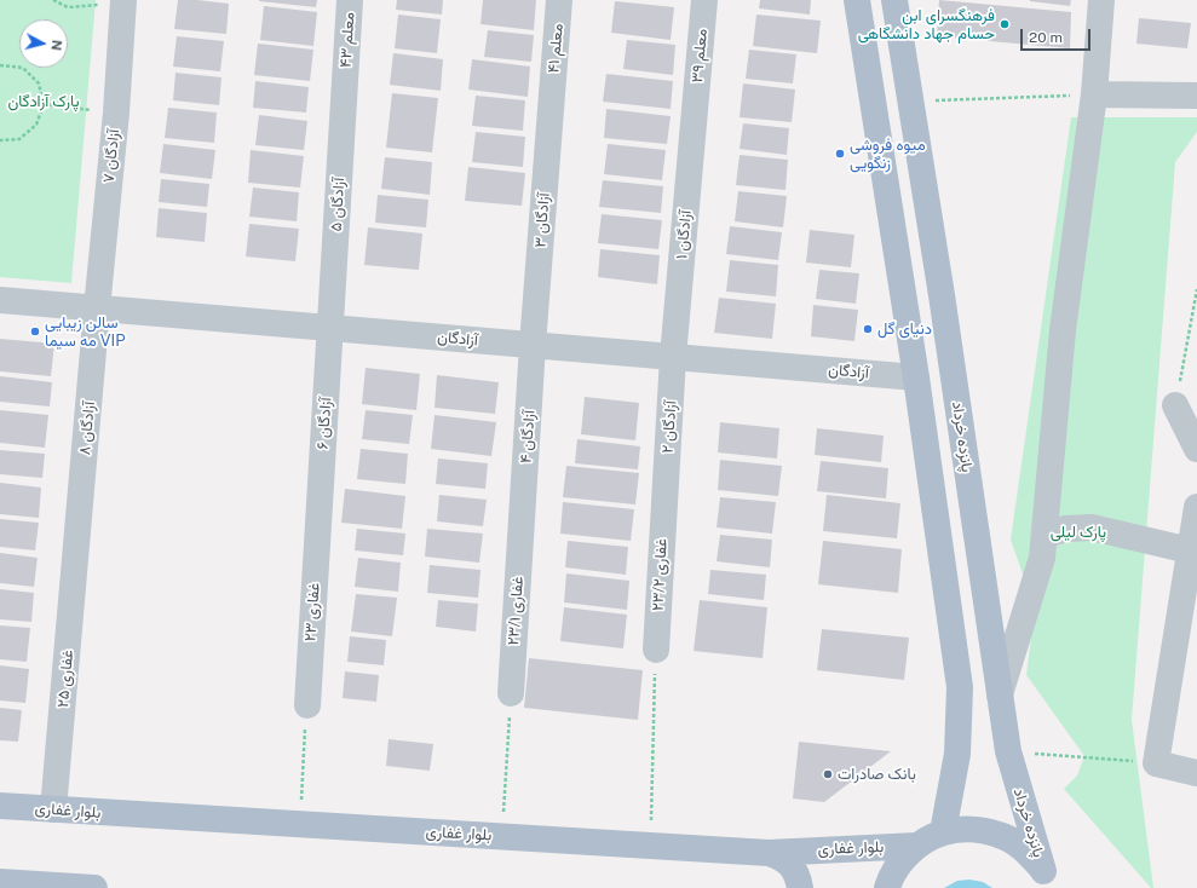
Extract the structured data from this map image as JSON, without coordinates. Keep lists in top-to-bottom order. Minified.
{"streets":{"main road":["پانزده خرداد","بلوار غفاری"],"street":["معلم ۴۳","معلم ۴۱","معلم ۳۹","آزادگان ۷","آزادگان ۵","آزادگان ۳","آزادگان ۱","آزادگان","آزادگان ۶","آزادگان ۲","آزادگان ۸","آزادگان ۴","غفاری ۲۳/۲","غفاری ۲۳/۱","غفاری ۲۳","غفاری ۲۵"]},"crossings":[["معلم ۴۳","آزادگان ۵"],["معلم ۴۱","آزادگان ۳"],["معلم ۳۹","آزادگان ۱"],["آزادگان ۷","آزادگان"],["آزادگان ۷","آزادگان ۸"],["آزادگان ۵","آزادگان"],["آزادگان ۵","آزادگان ۶"],["آزادگان ۳","آزادگان"],["آزادگان ۳","آزادگان ۴"],["آزادگان ۱","آزادگان"],["آزادگان ۱","آزادگان ۲"],["آزادگان","آزادگان ۶"],["آزادگان","آزادگان ۲"],["آزادگان","آزادگان ۸"],["آزادگان","آزادگان ۴"],["آزادگان ۶","غفاری ۲۳"],["آزادگان ۲","غفاری ۲۳/۲"],["آزادگان ۸","غفاری ۲۵"],["آزادگان ۴","غفاری ۲۳/۱"],["غفاری ۲۵","بلوار غفاری"]],"parks":["پارک آزادگان","پارک لیلی"],"places":["فرهنگسرای ابن حسام جهاد دانشگاهی","میوه فروشی زنگویی","دنیای گل","سالن زیبایی مه سیما VIP","بانک صادرات"],"scale_bar":"20 m","north":"right"}
